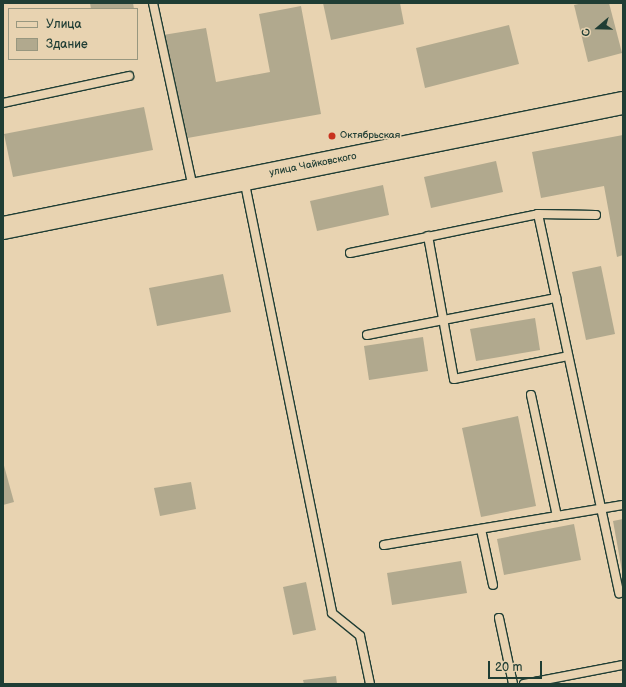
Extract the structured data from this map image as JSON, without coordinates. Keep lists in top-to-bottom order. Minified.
{"streets":{"main road":["улица Чайковского"]},"places":["Октябрьская"],"legend":["Улица","Здание"],"scale_bar":"20 m","north":"left"}
